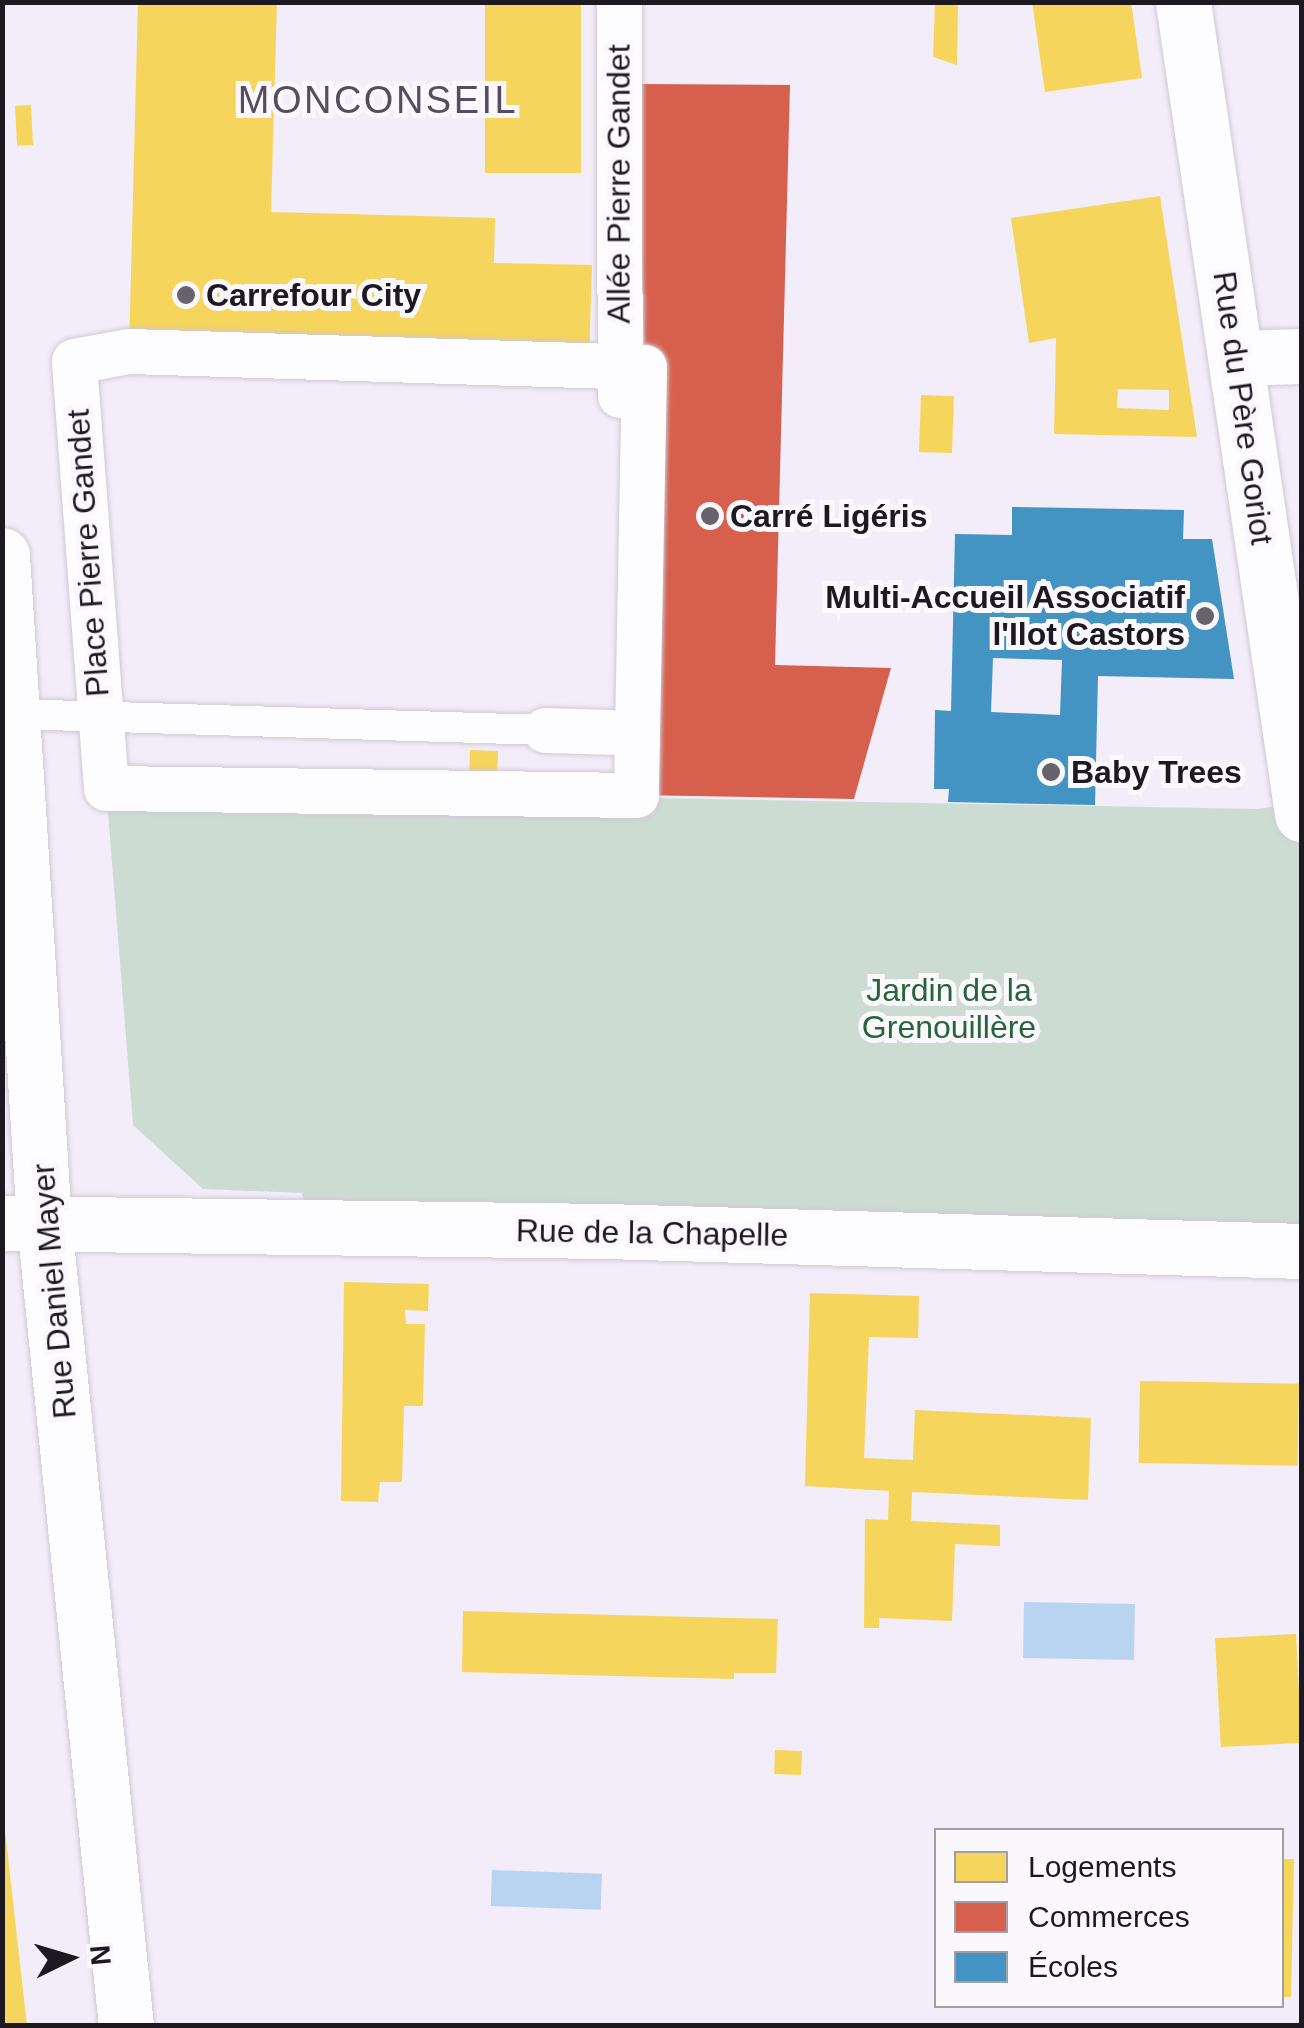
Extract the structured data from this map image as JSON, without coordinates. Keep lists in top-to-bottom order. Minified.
{"streets":{"street":["Allée Pierre Gandet","Rue du Père Goriot","Place Pierre Gandet","Rue de la Chapelle","Rue Daniel Mayer"]},"crossings":[["Allée Pierre Gandet","Place Pierre Gandet"],["Rue de la Chapelle","Rue Daniel Mayer"]],"districts":["MONCONSEIL"],"parks":["Jardin de la Grenouillère"],"places":["Carrefour City","Carré Ligéris","Multi-Accueil Associatif l'Ilot Castors","Baby Trees"],"legend":["Logements","Commerces","Écoles"],"north":"right"}
